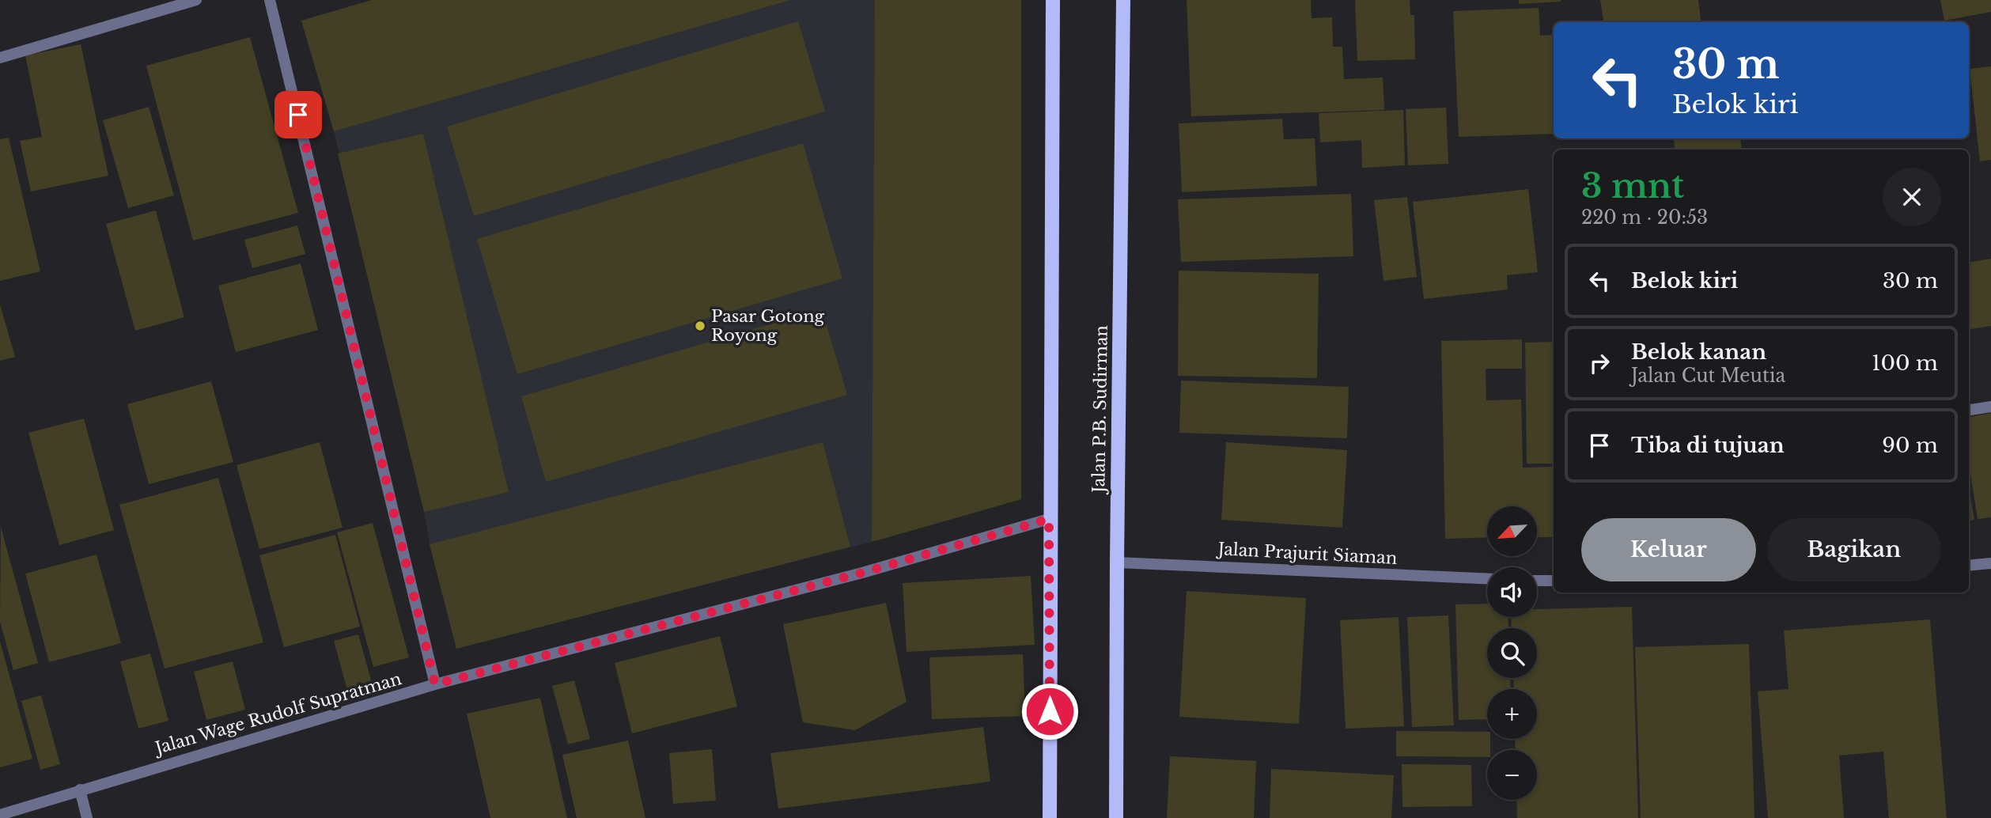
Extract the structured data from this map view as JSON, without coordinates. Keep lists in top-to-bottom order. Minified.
{"streets":{"main road":["Jalan P.B. Sudirman"],"street":["Jalan Prajurit Siaman","Jalan Wage Rudolf Supratman"]},"crossings":[["Jalan P.B. Sudirman","Jalan Prajurit Siaman"]],"places":["Pasar Gotong Royong"],"north":"bottom left","page":{"turn":["30 m","Belok kiri"],"heading":["3 mnt","220 m · 20:53"],"list":[{"name":"Belok kiri","value":"30 m"},{"name":"Belok kanan","note":"Jalan Cut Meutia","value":"100 m"},{"name":"Tiba di tujuan","value":"90 m"}],"map_buttons":["+","−"],"buttons":["Keluar","Bagikan"]}}
